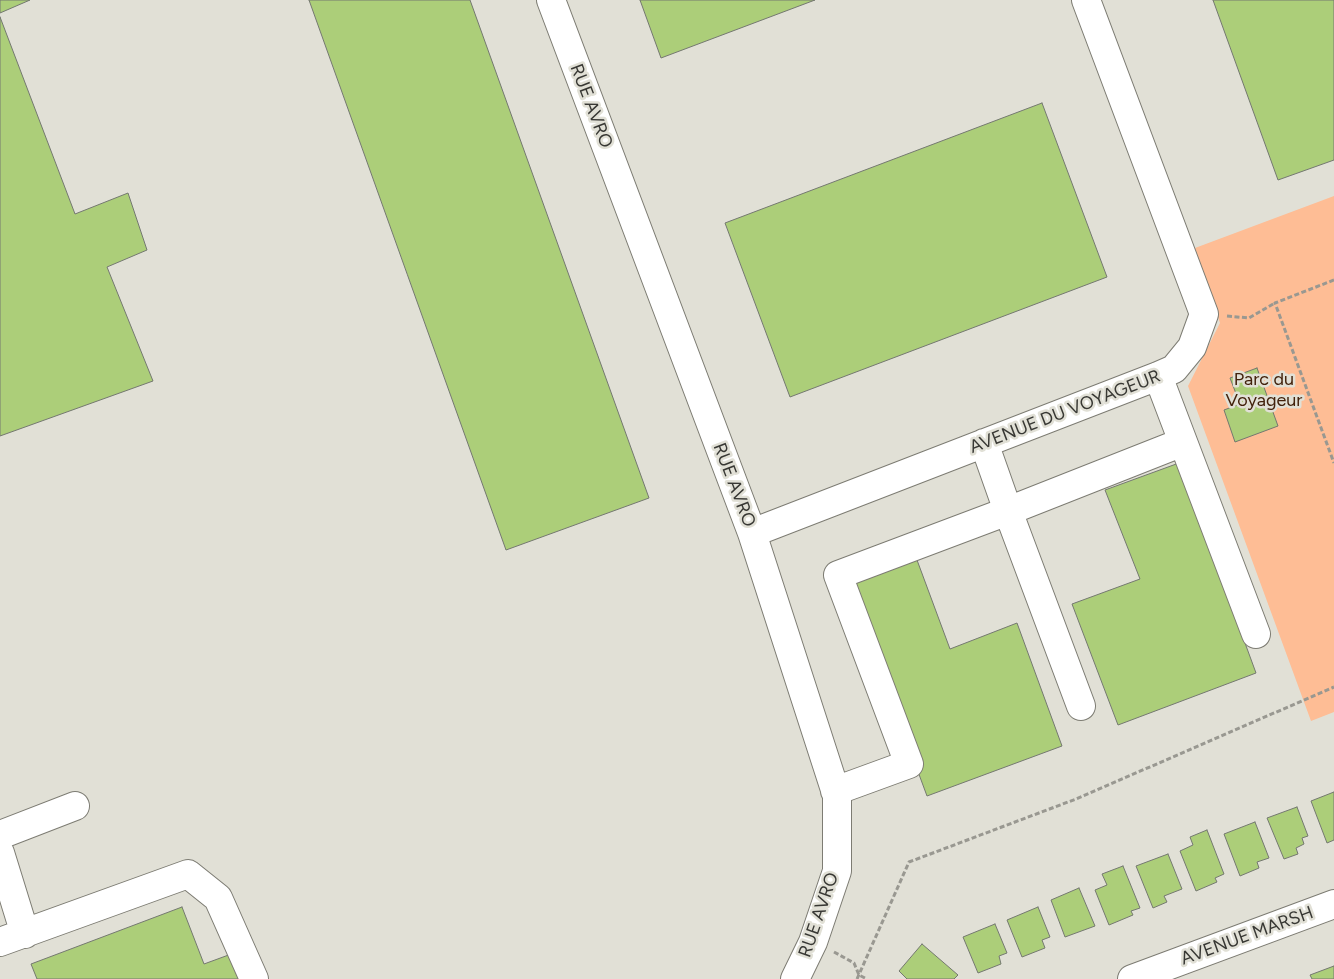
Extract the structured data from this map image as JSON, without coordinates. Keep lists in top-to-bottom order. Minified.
{"streets":{"street":["RUE AVRO","AVENUE DU VOYAGEUR","AVENUE MARSH"]},"crossings":[["RUE AVRO","AVENUE DU VOYAGEUR"]],"parks":["Parc du Voyageur"]}
